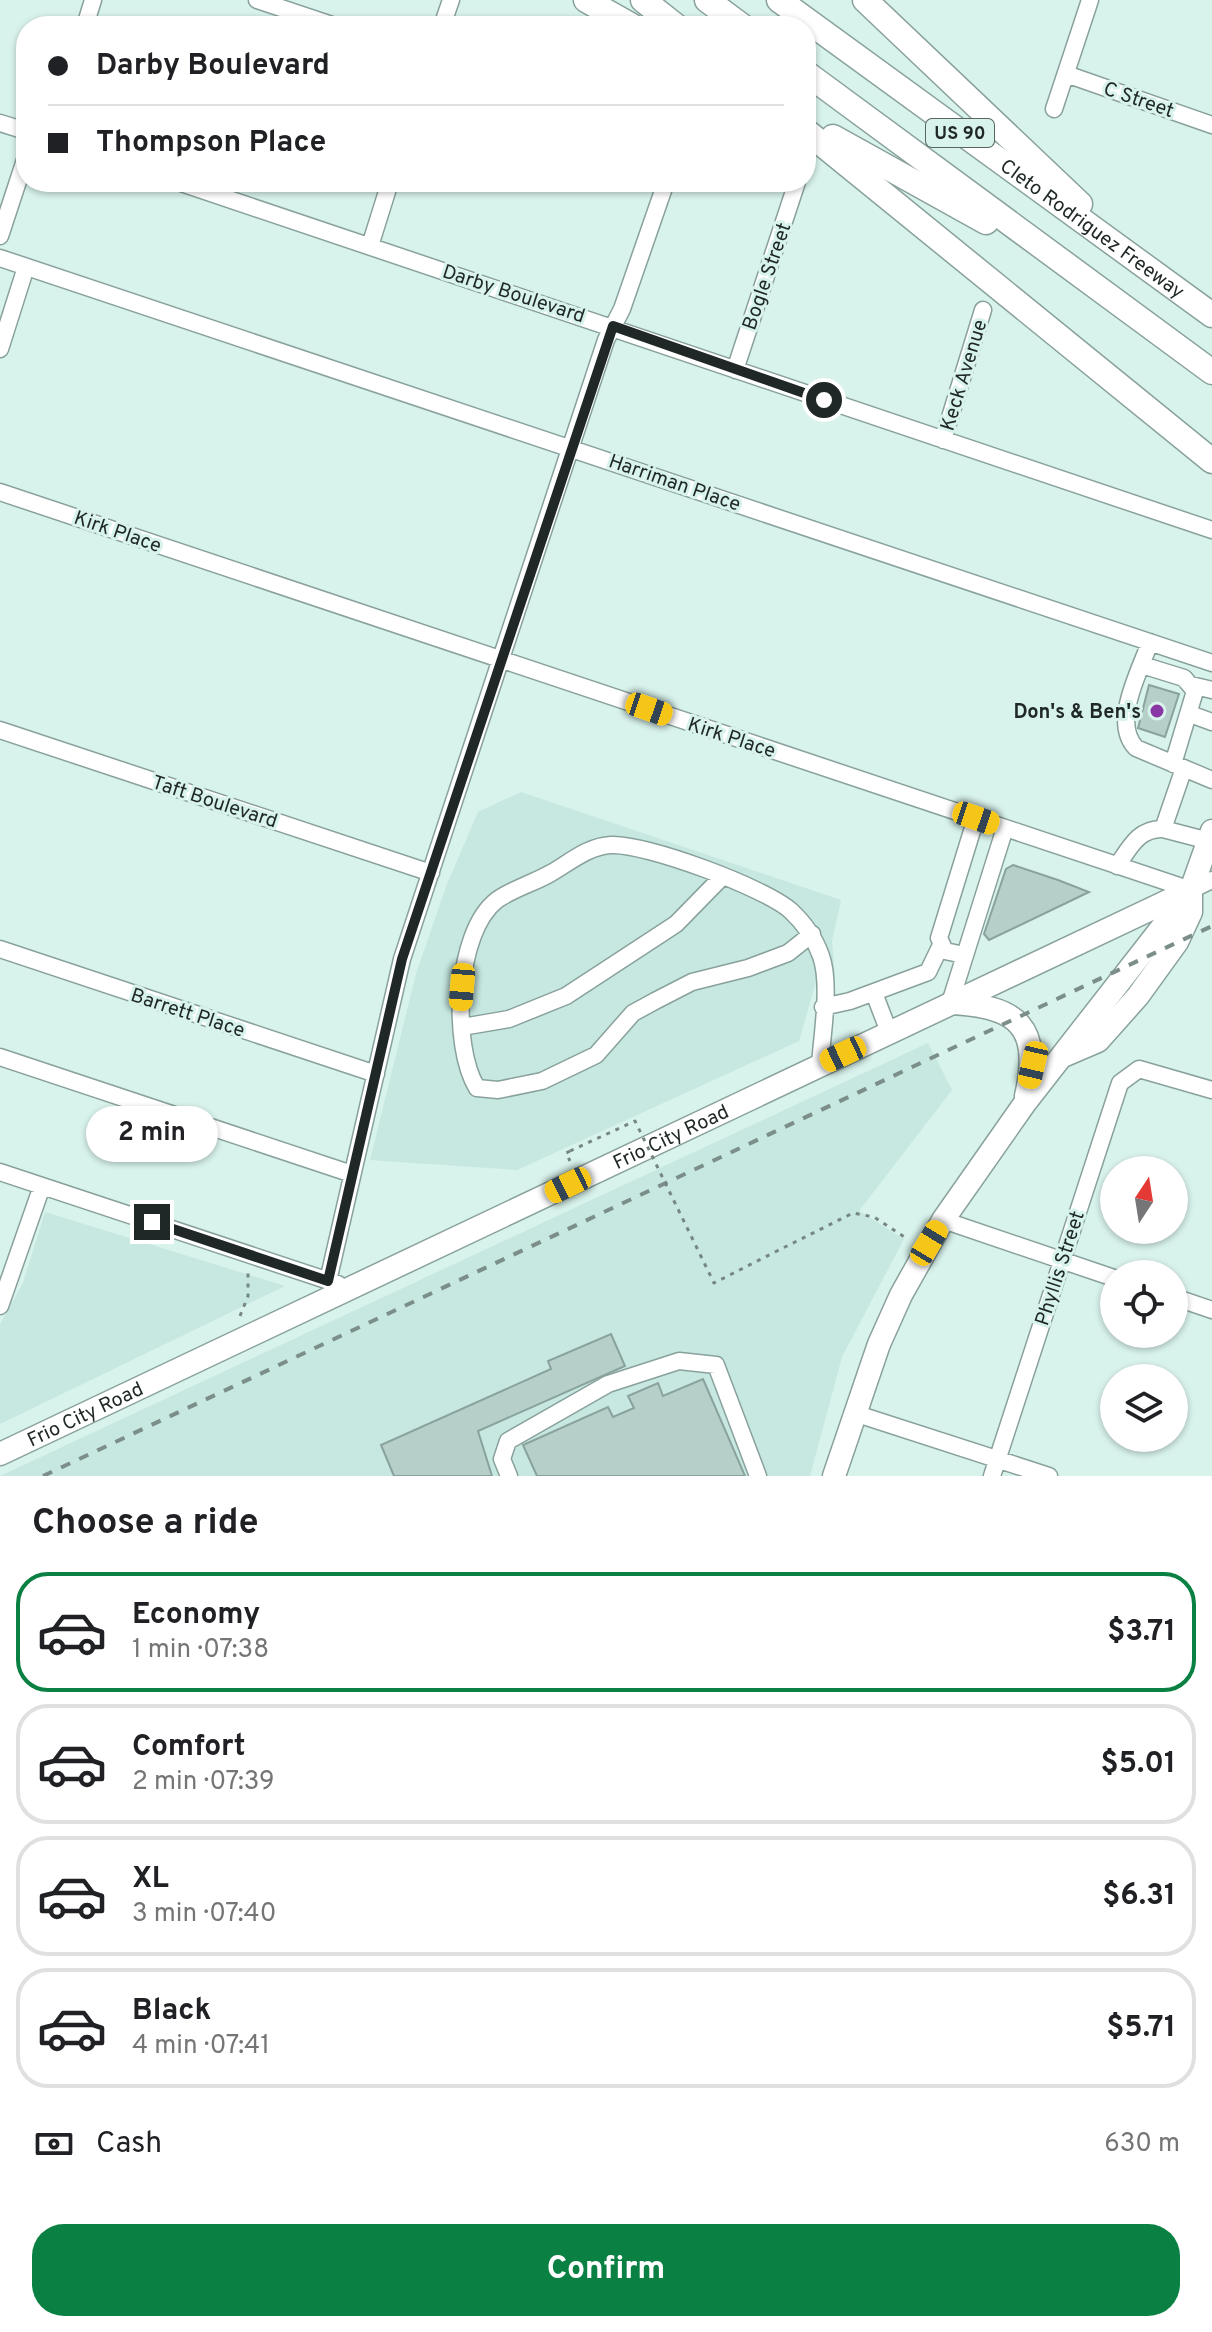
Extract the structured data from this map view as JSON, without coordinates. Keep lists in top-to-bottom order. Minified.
{"streets":{"highway":["US 90","Cleto Rodriguez Freeway"],"main road":["Frio City Road"],"street":["C Street","Bogle Street","Darby Boulevard","Keck Avenue","Harriman Place","Kirk Place","Taft Boulevard","Barrett Place","Phyllis Street"]},"crossings":[["Bogle Street","Darby Boulevard"],["Darby Boulevard","Keck Avenue"],["Kirk Place","Frio City Road"]],"places":["Don's & Ben's"],"north":"top","page":{"banner":["Darby Boulevard","Thompson Place"],"bubble":"2 min","heading":"Choose a ride","list":[{"name":"Economy","note":"1 min · 07:38","value":"$3.71"},{"name":"Comfort","note":"2 min · 07:39","value":"$5.01"},{"name":"XL","note":"3 min · 07:40","value":"$6.31"},{"name":"Black","note":"4 min · 07:41","value":"$5.71"}],"pay":["Cash","630 m"],"buttons":"Confirm"}}
